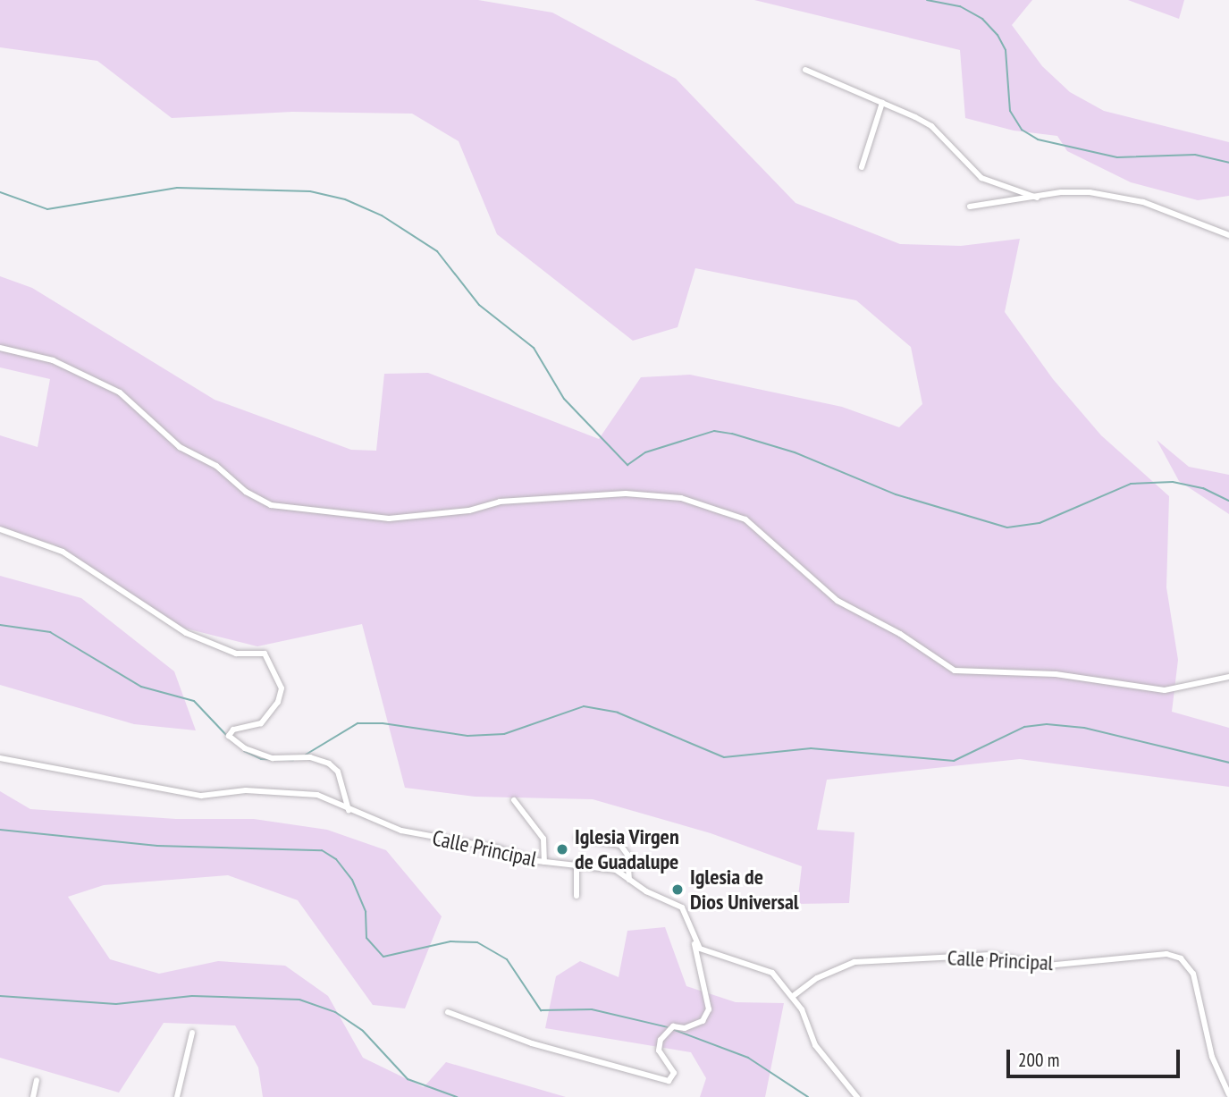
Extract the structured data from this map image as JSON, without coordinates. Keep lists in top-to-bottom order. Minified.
{"streets":{"street":["Calle Principal"]},"places":["Iglesia Virgen de Guadalupe","Iglesia de Dios Universal"],"scale_bar":"200 m"}
